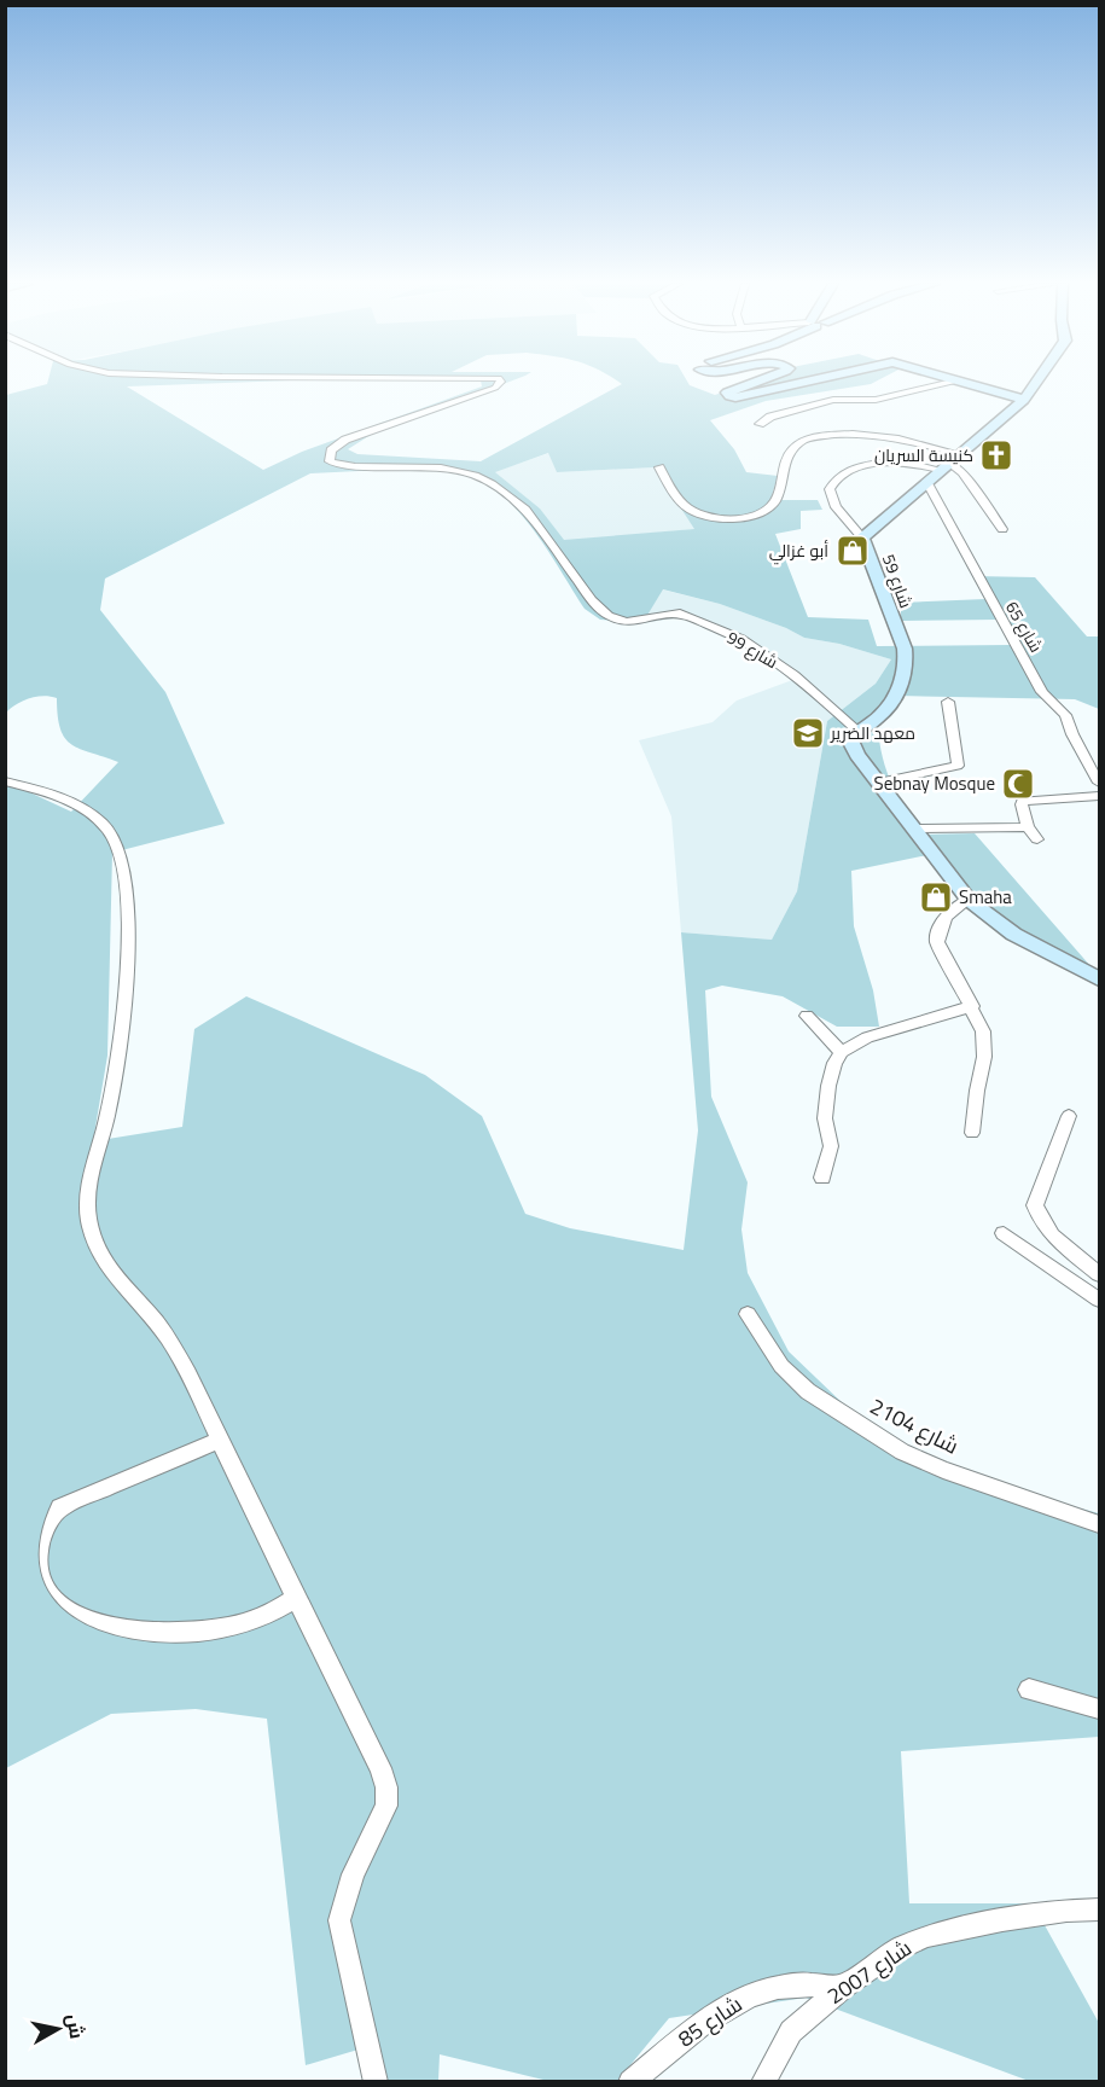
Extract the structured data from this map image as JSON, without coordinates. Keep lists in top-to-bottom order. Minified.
{"streets":{"street":["شارع 59","شارع 65","شارع 99","شارع 2104","شارع 2007","شارع 85"]},"crossings":[["شارع 59","شارع 65"],["شارع 59","شارع 99"],["شارع 2007","شارع 85"]],"places":{"church":["كنيسة السريان"],"shop":["أبو غزالي","Smaha"],"school or university":["معهد الضرير"],"mosque":["Sebnay Mosque"]},"north":"right"}
